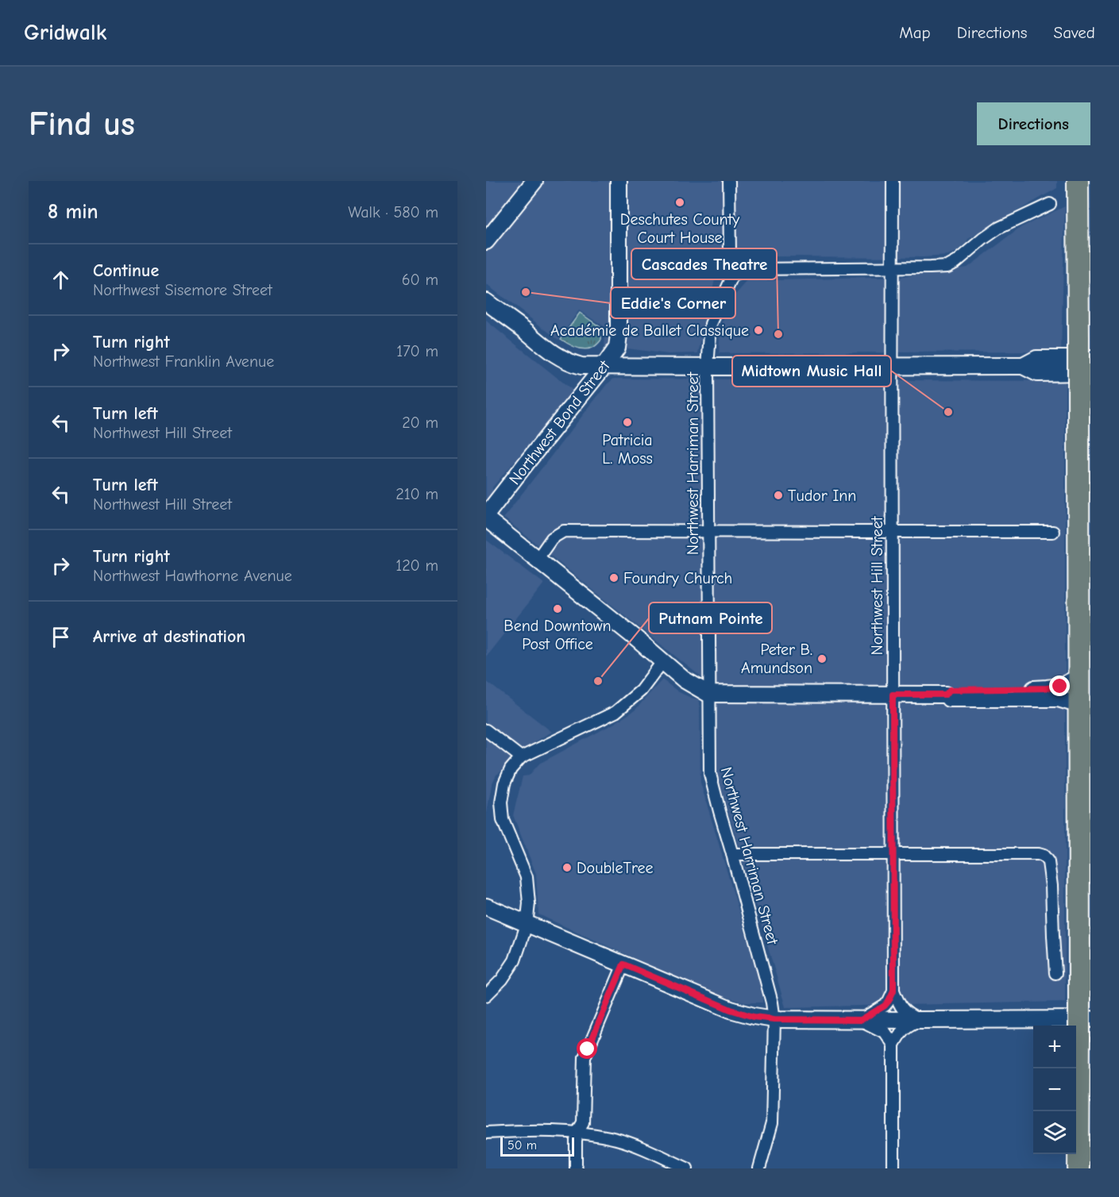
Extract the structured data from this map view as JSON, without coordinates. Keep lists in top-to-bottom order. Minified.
{"streets":{"street":["Northwest Bond Street","Northwest Harriman Street","Northwest Hill Street"]},"places":["Deschutes County Court House","Eddie's Corner","Académie de Ballet Classique","Cascades Theatre","Midtown Music Hall","Patricia L. Moss","Tudor Inn","Foundry Church","Bend Downtown Post Office","Peter B. Amundson","Putnam Pointe","DoubleTree"],"scale_bar":"50 m","page":{"header":"Gridwalk","nav":["Map","Directions","Saved"],"buttons":"Directions","title":"Find us","heading":["8 min","Walk · 580 m"],"list":[["Continue","Northwest Sisemore Street","60 m"],["Turn right","Northwest Franklin Avenue","170 m"],["Turn left","Northwest Hill Street","20 m"],["Turn left","Northwest Hill Street","210 m"],["Turn right","Northwest Hawthorne Avenue","120 m"],"Arrive at destination"],"map_buttons":["+","−"],"scale":"50 m"}}
